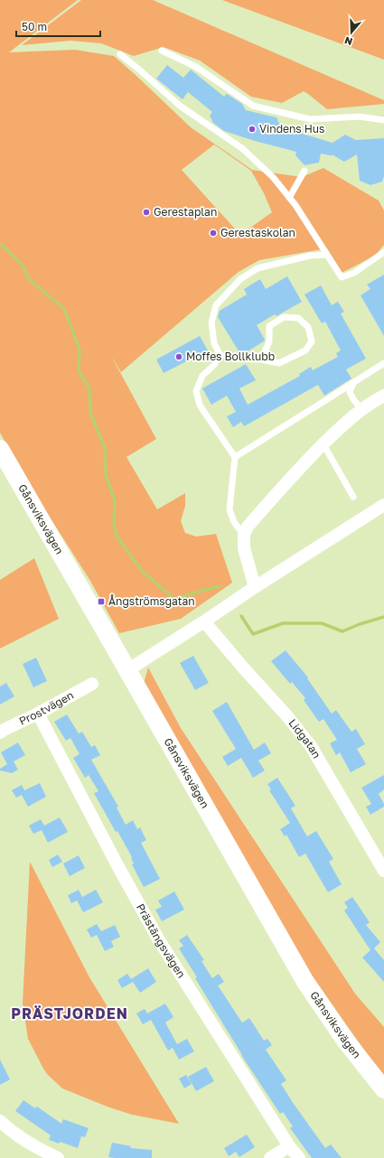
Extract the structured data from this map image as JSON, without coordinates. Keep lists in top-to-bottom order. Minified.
{"streets":{"main road":["Gånsviksvägen"],"street":["Prostvägen","Lidgatan","Prästängsvägen"]},"crossings":[["Prostvägen","Prästängsvägen"]],"districts":["PRÄSTJORDEN"],"places":{"other":["Vindens Hus","Gerestaplan","Gerestaskolan","Moffes Bollklubb"],"transit":["Ångströmsgatan"]},"scale_bar":"50 m","north":"bottom"}
